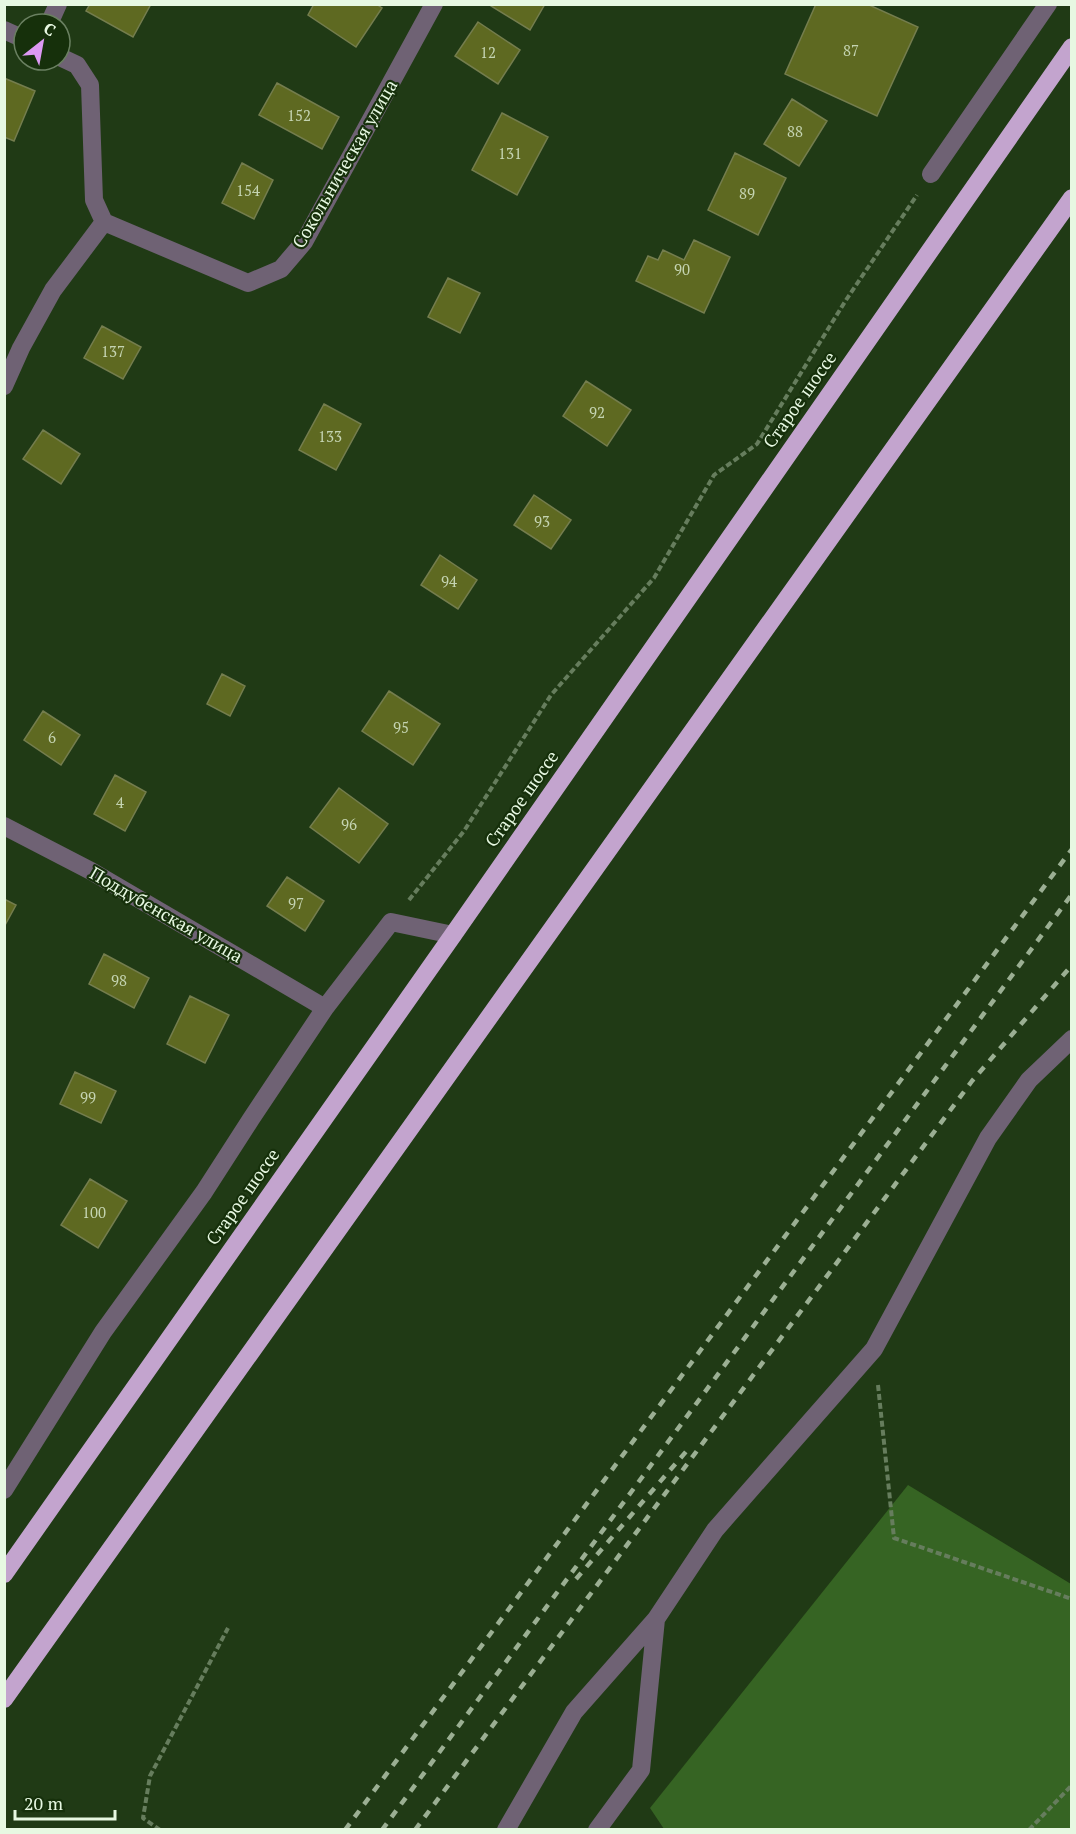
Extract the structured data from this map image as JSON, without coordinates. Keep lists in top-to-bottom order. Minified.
{"streets":{"highway":["Старое шоссе"],"street":["Сокольническая улица","Поддубенская улица"]},"house_numbers":["87","12","152","88","131","154","89","90","137","92","133","93","94","95","6","4","96","97","98","99","100"],"scale_bar":"20 m","north":"top right"}
